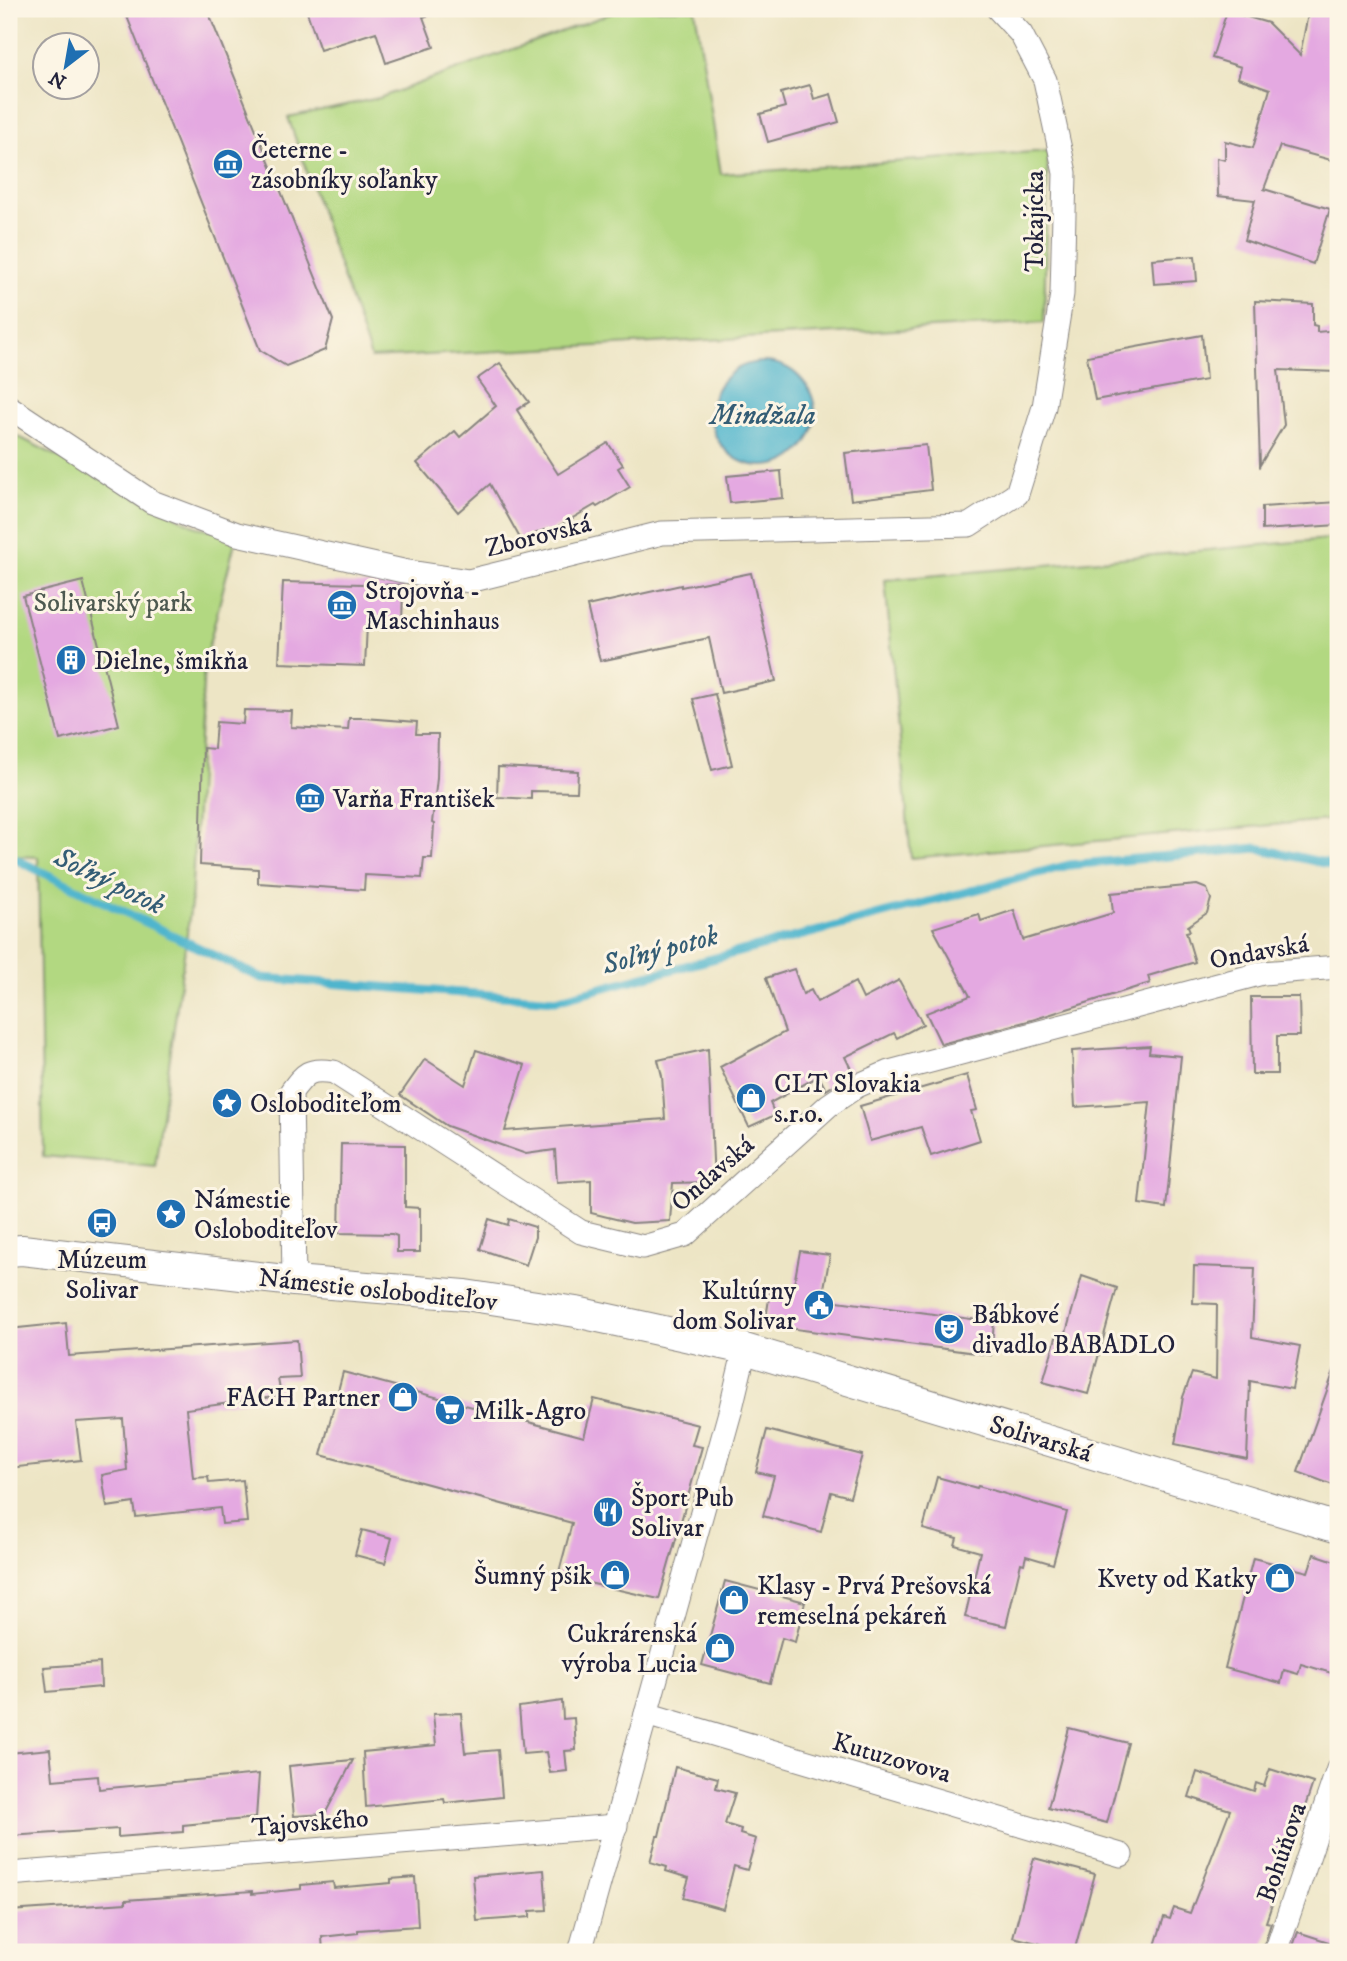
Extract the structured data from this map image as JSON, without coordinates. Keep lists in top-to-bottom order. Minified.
{"streets":{"street":["Tokajícka","Zborovská","Ondavská","Námestie osloboditeľov","Solivarská","Kutuzovova","Tajovského","Bohúňova"]},"crossings":[["Tokajícka","Zborovská"],["Ondavská","Námestie osloboditeľov"],["Námestie osloboditeľov","Solivarská"]],"water":["Mindžala","Soľný potok"],"parks":["Solivarský park"],"places":{"museum":["Četerne - zásobníky soľanky","Strojovňa - Maschinhaus","Varňa František"],"building":["Dielne, šmikňa"],"shop":["CLT Slovakia s.r.o.","FACH Partner","Šumný pšik","Kvety od Katky","Klasy - Prvá Prešovská remeselná pekáreň","Cukrárenská výroba Lucia"],"place":["Osloboditeľom","Námestie Osloboditeľov"],"bus stop":["Múzeum Solivar"],"public building":["Kultúrny dom Solivar"],"theatre":["Bábkové divadlo BABADLO"],"supermarket":["Milk-Agro"],"restaurant":["Šport Pub Solivar"]},"north":"bottom left"}
